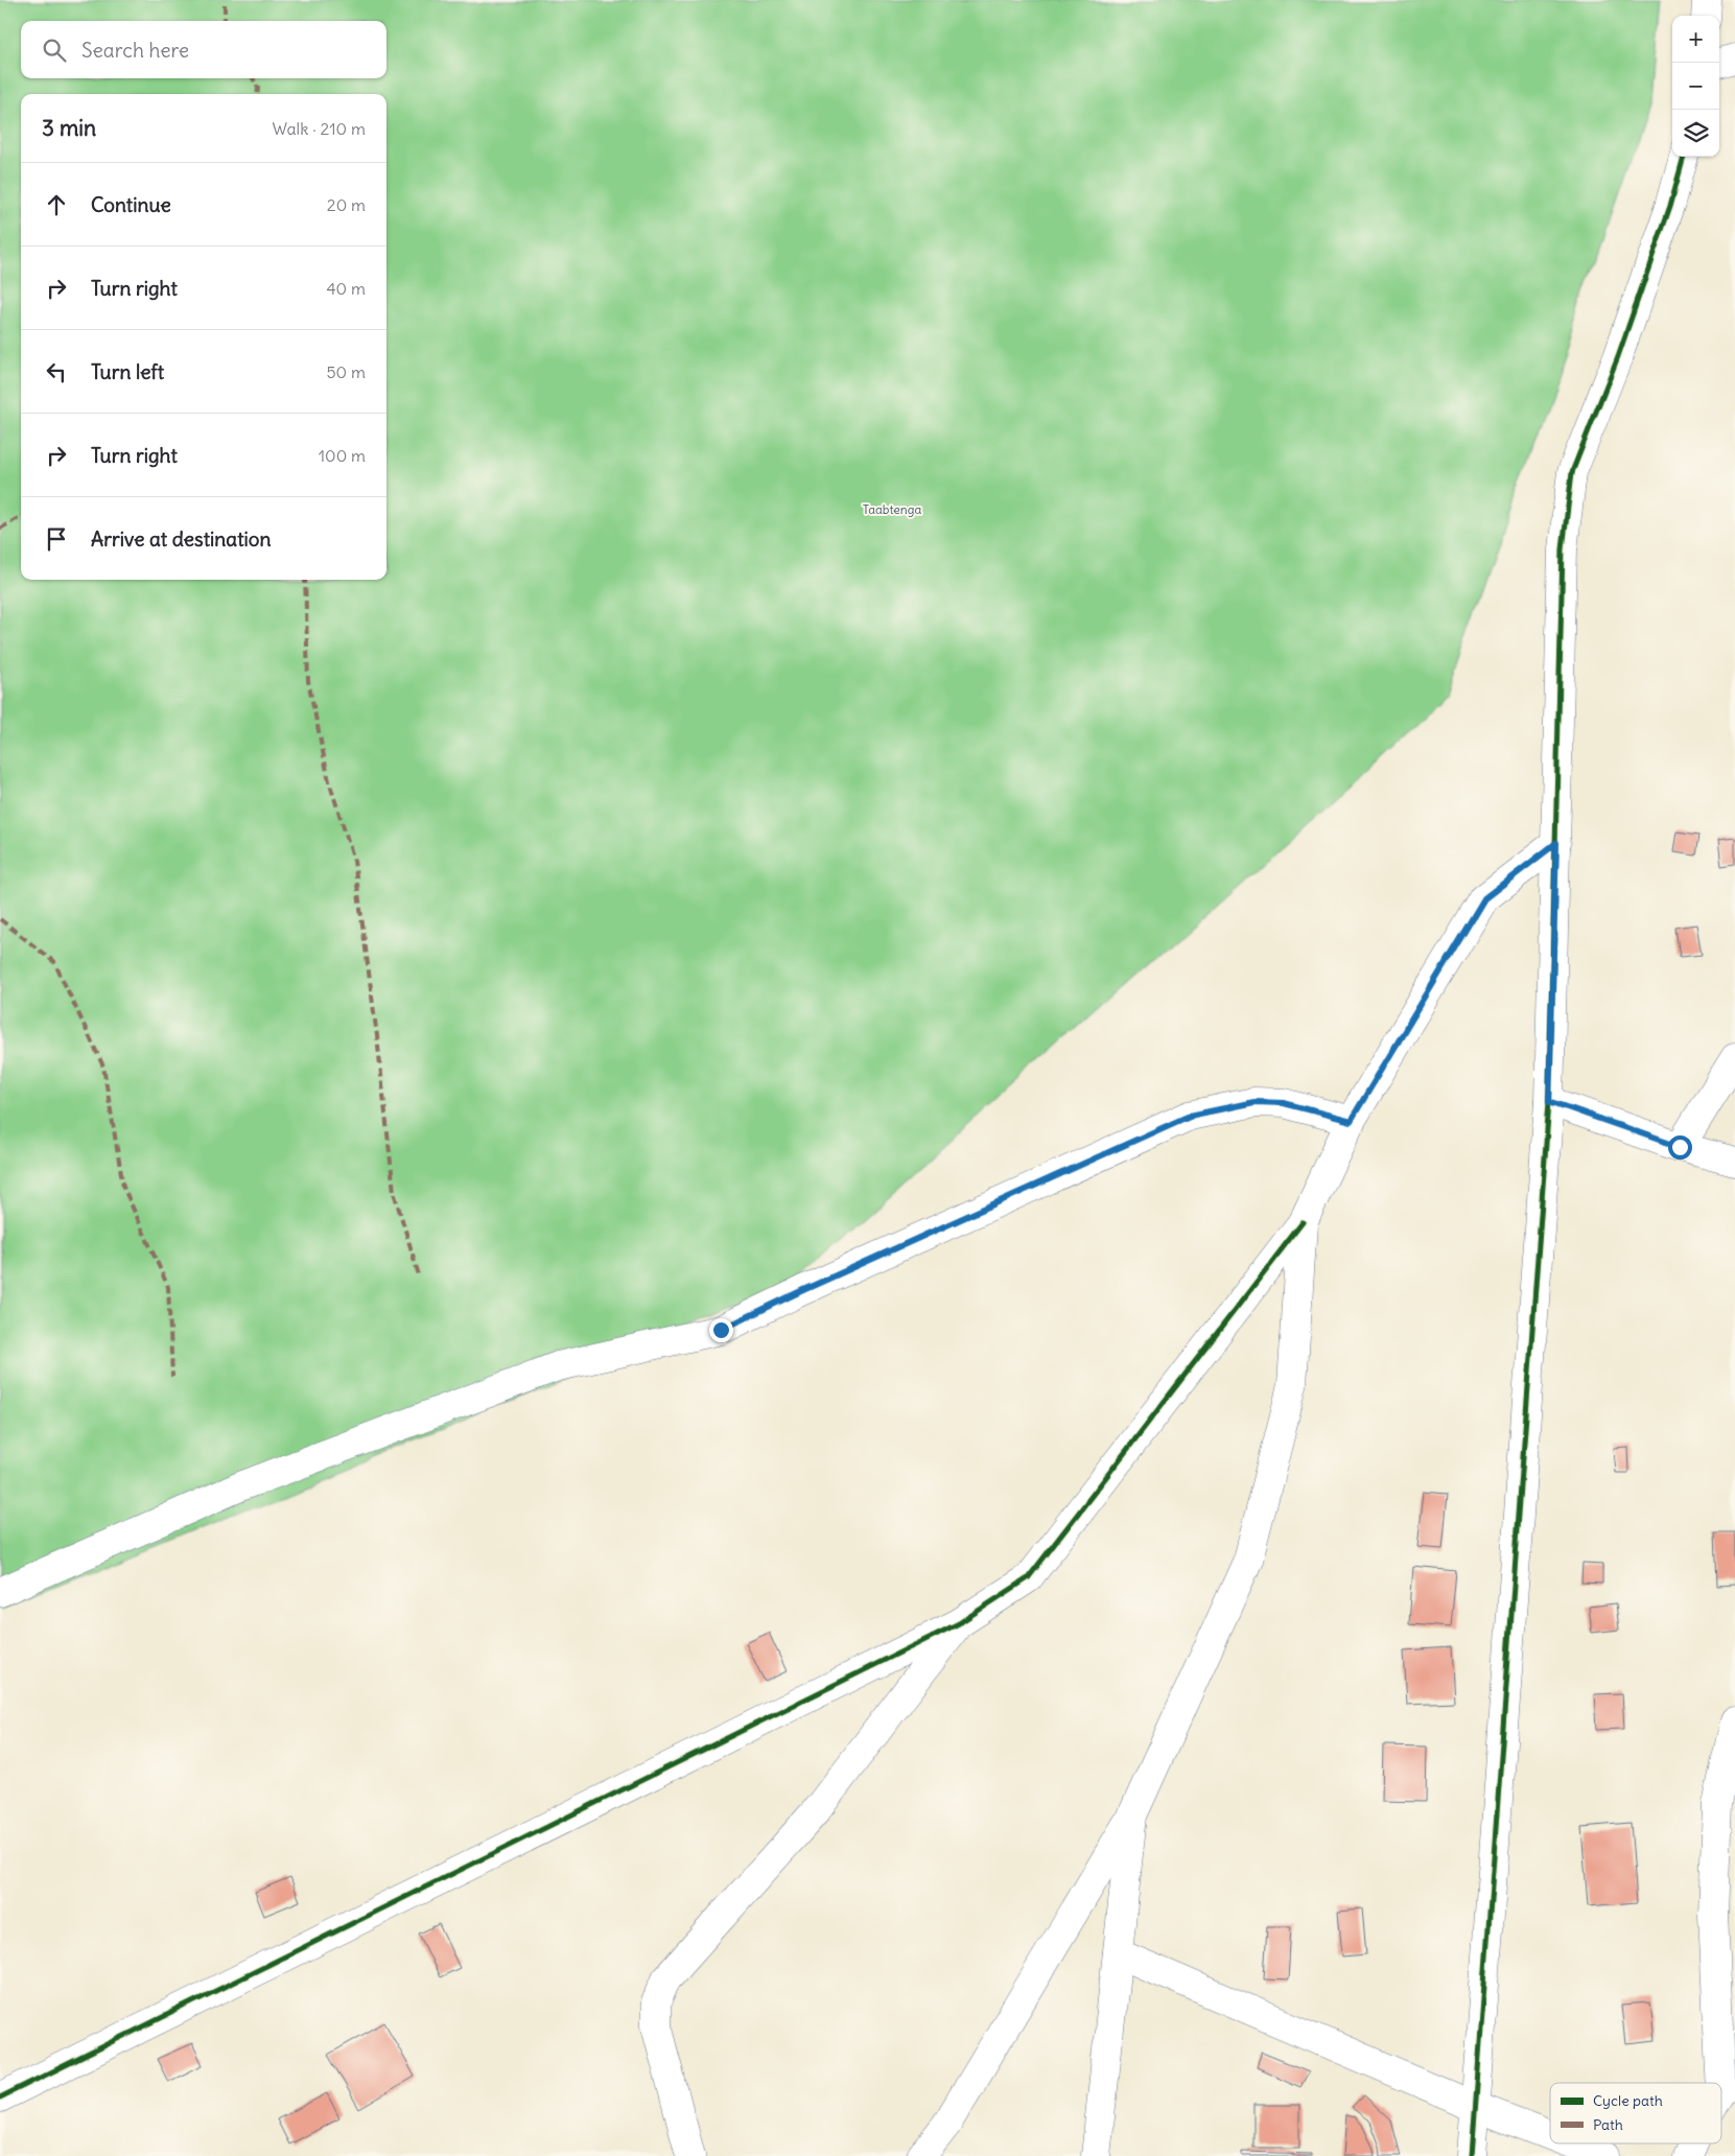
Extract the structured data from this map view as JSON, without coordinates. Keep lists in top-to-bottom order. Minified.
{"parks":["Taabtenga"],"legend":["Cycle path","Path"],"page":{"map_buttons":["+","−"],"search":"Search here","heading":["3 min","Walk · 210 m"],"list":[["Continue","20 m"],["Turn right","40 m"],["Turn left","50 m"],["Turn right","100 m"],"Arrive at destination"]}}
